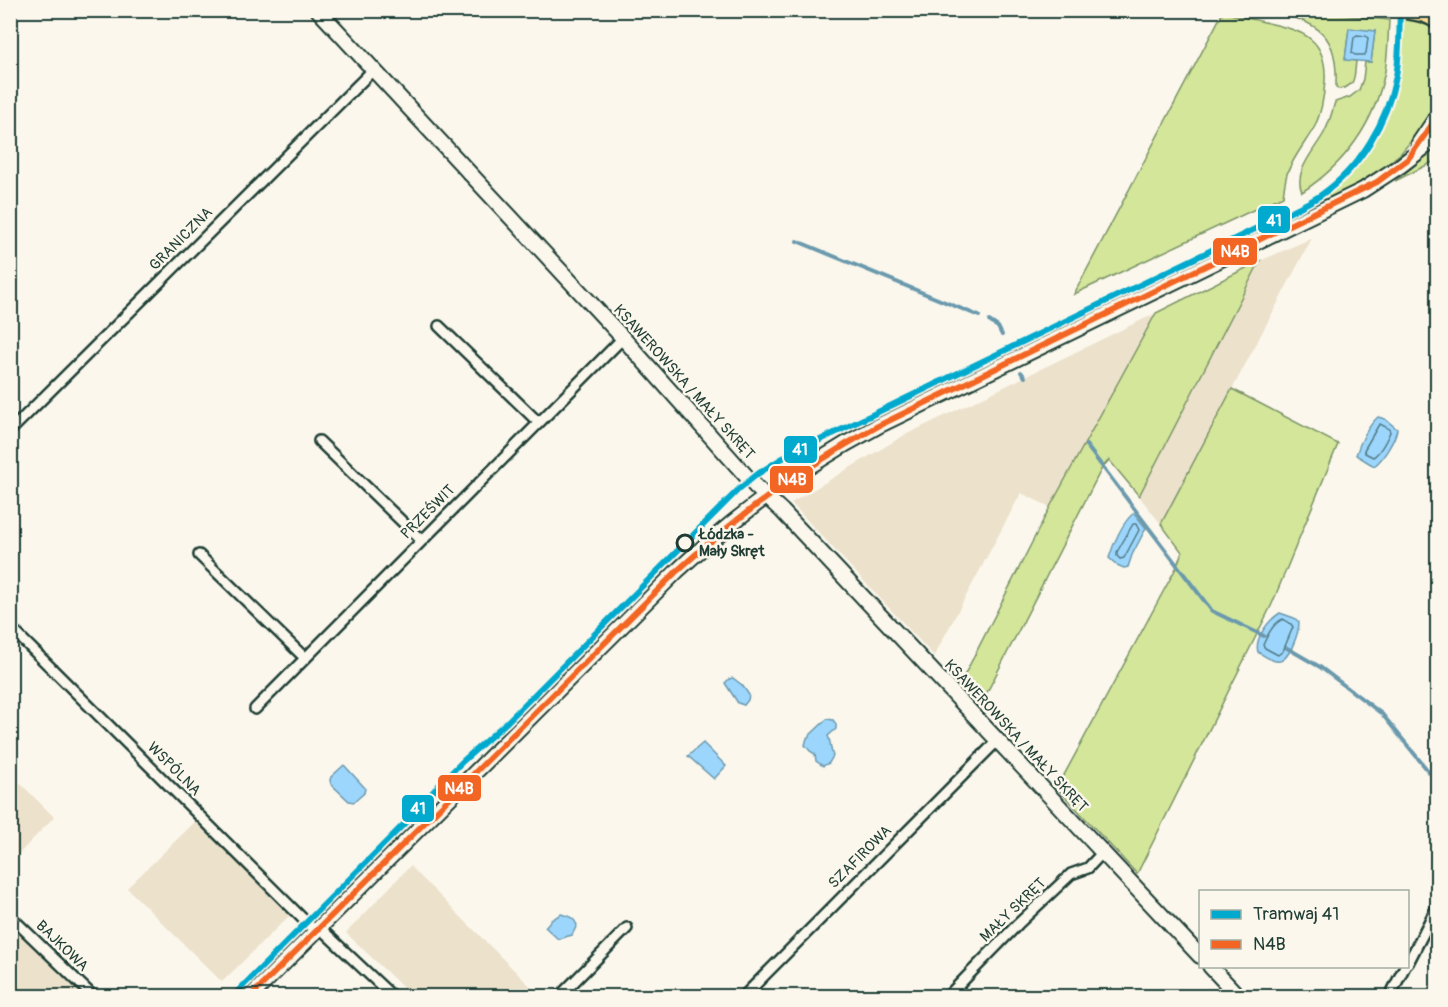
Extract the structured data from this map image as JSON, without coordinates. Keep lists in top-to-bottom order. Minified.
{"streets":{"main road":["KSAWEROWSKA / MAŁY SKRĘT"],"street":["GRANICZNA","PRZEŚWIT","WSPÓLNA","SZAFIROWA","MAŁY SKRĘT","BAJKOWA"]},"crossings":[["GRANICZNA","KSAWEROWSKA / MAŁY SKRĘT"],["KSAWEROWSKA / MAŁY SKRĘT","PRZEŚWIT"],["KSAWEROWSKA / MAŁY SKRĘT","SZAFIROWA"],["KSAWEROWSKA / MAŁY SKRĘT","MAŁY SKRĘT"]],"places":["Łódzka - Mały Skręt"],"lines":["tram line 41","transit line N4B"],"legend":["Tramwaj 41","N4B"]}
